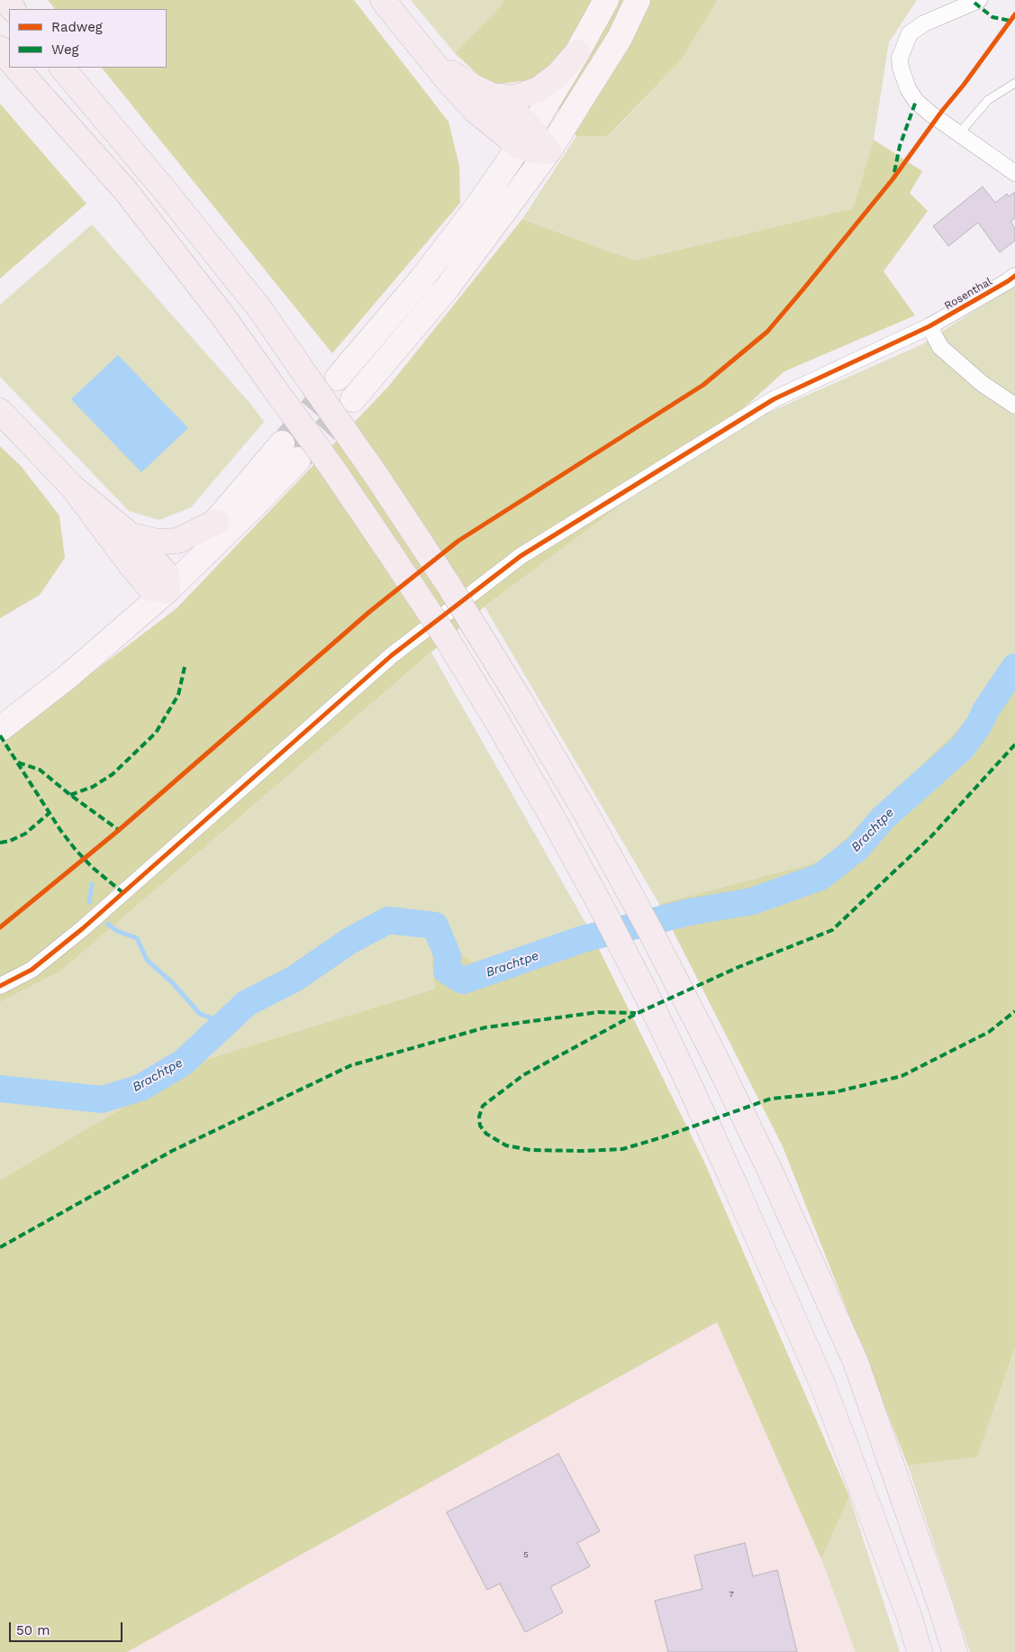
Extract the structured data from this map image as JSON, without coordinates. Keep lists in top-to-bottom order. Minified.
{"streets":{"street":["Rosenthal"]},"water":["Brachtpe"],"house_numbers":["5","7"],"legend":["Radweg","Weg"],"scale_bar":"50 m"}
